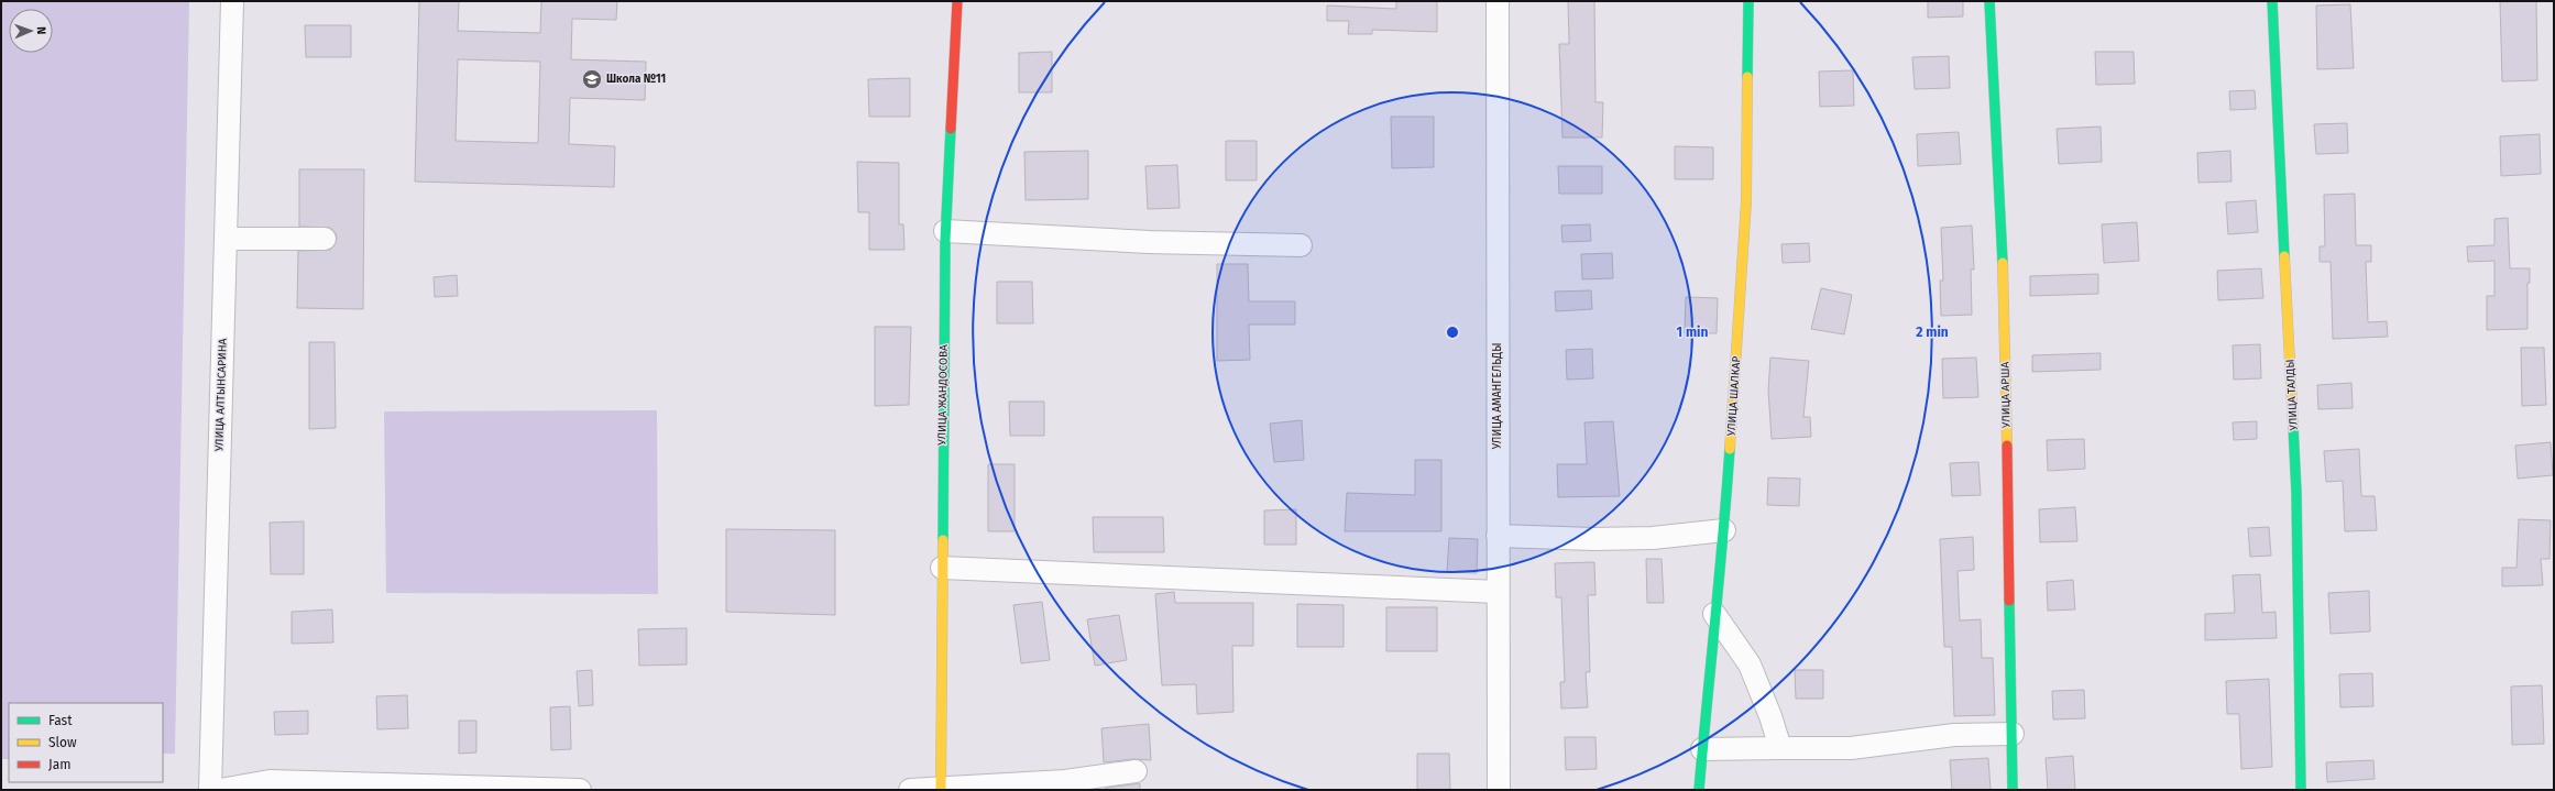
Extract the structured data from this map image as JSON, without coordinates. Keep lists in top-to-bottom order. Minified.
{"streets":{"street":["УЛИЦА АЛТЫНСАРИНА","УЛИЦА ЖАНДОСОВА","УЛИЦА АРША","УЛИЦА ТАЛДЫ","УЛИЦА АМАНГЕЛЬДЫ","УЛИЦА ШАЛКАР"]},"places":{"school or university":["Школа №11"]},"legend":["Fast","Slow","Jam"],"north":"right","rings":["1 min","2 min"]}
